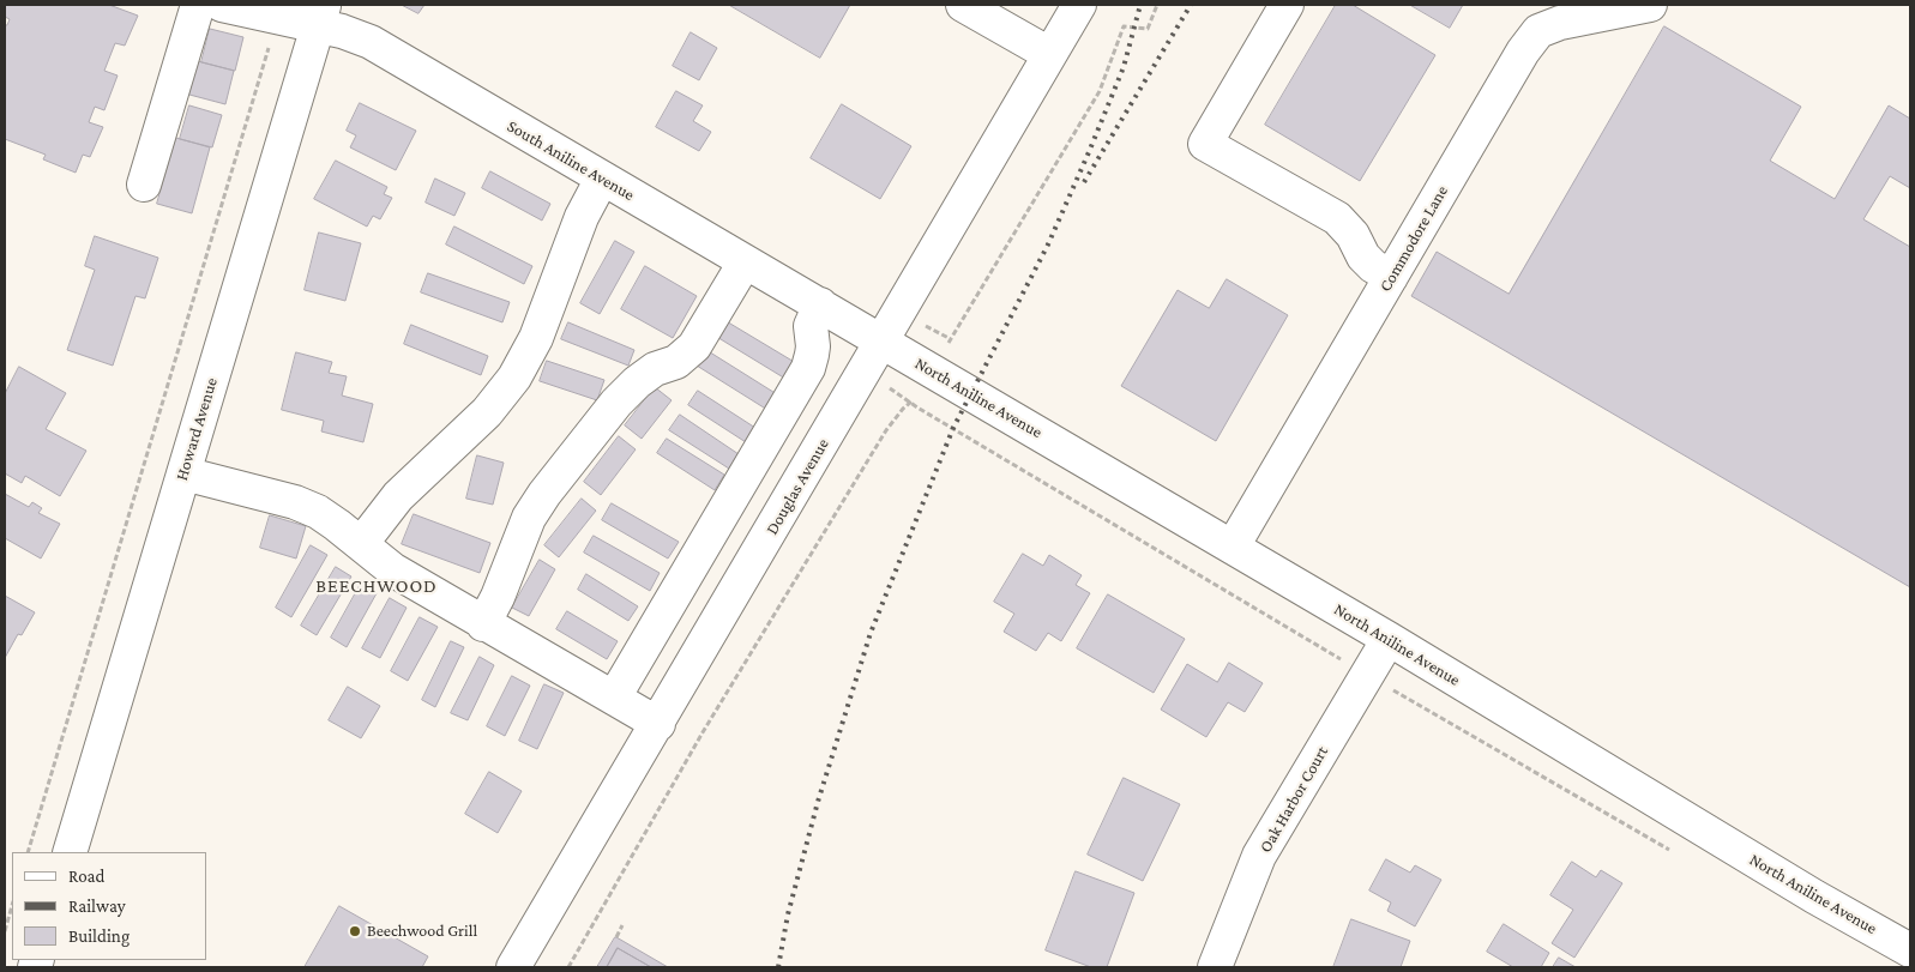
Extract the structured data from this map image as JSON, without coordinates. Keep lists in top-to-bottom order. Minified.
{"streets":{"street":["South Aniline Avenue","Commodore Lane","North Aniline Avenue","Howard Avenue","Douglas Avenue","Oak Harbor Court"]},"crossings":[["South Aniline Avenue","North Aniline Avenue"],["South Aniline Avenue","Howard Avenue"],["South Aniline Avenue","Douglas Avenue"],["Commodore Lane","North Aniline Avenue"],["North Aniline Avenue","Douglas Avenue"],["North Aniline Avenue","Oak Harbor Court"]],"districts":["BEECHWOOD"],"places":["Beechwood Grill"],"legend":["Road","Railway","Building"]}
